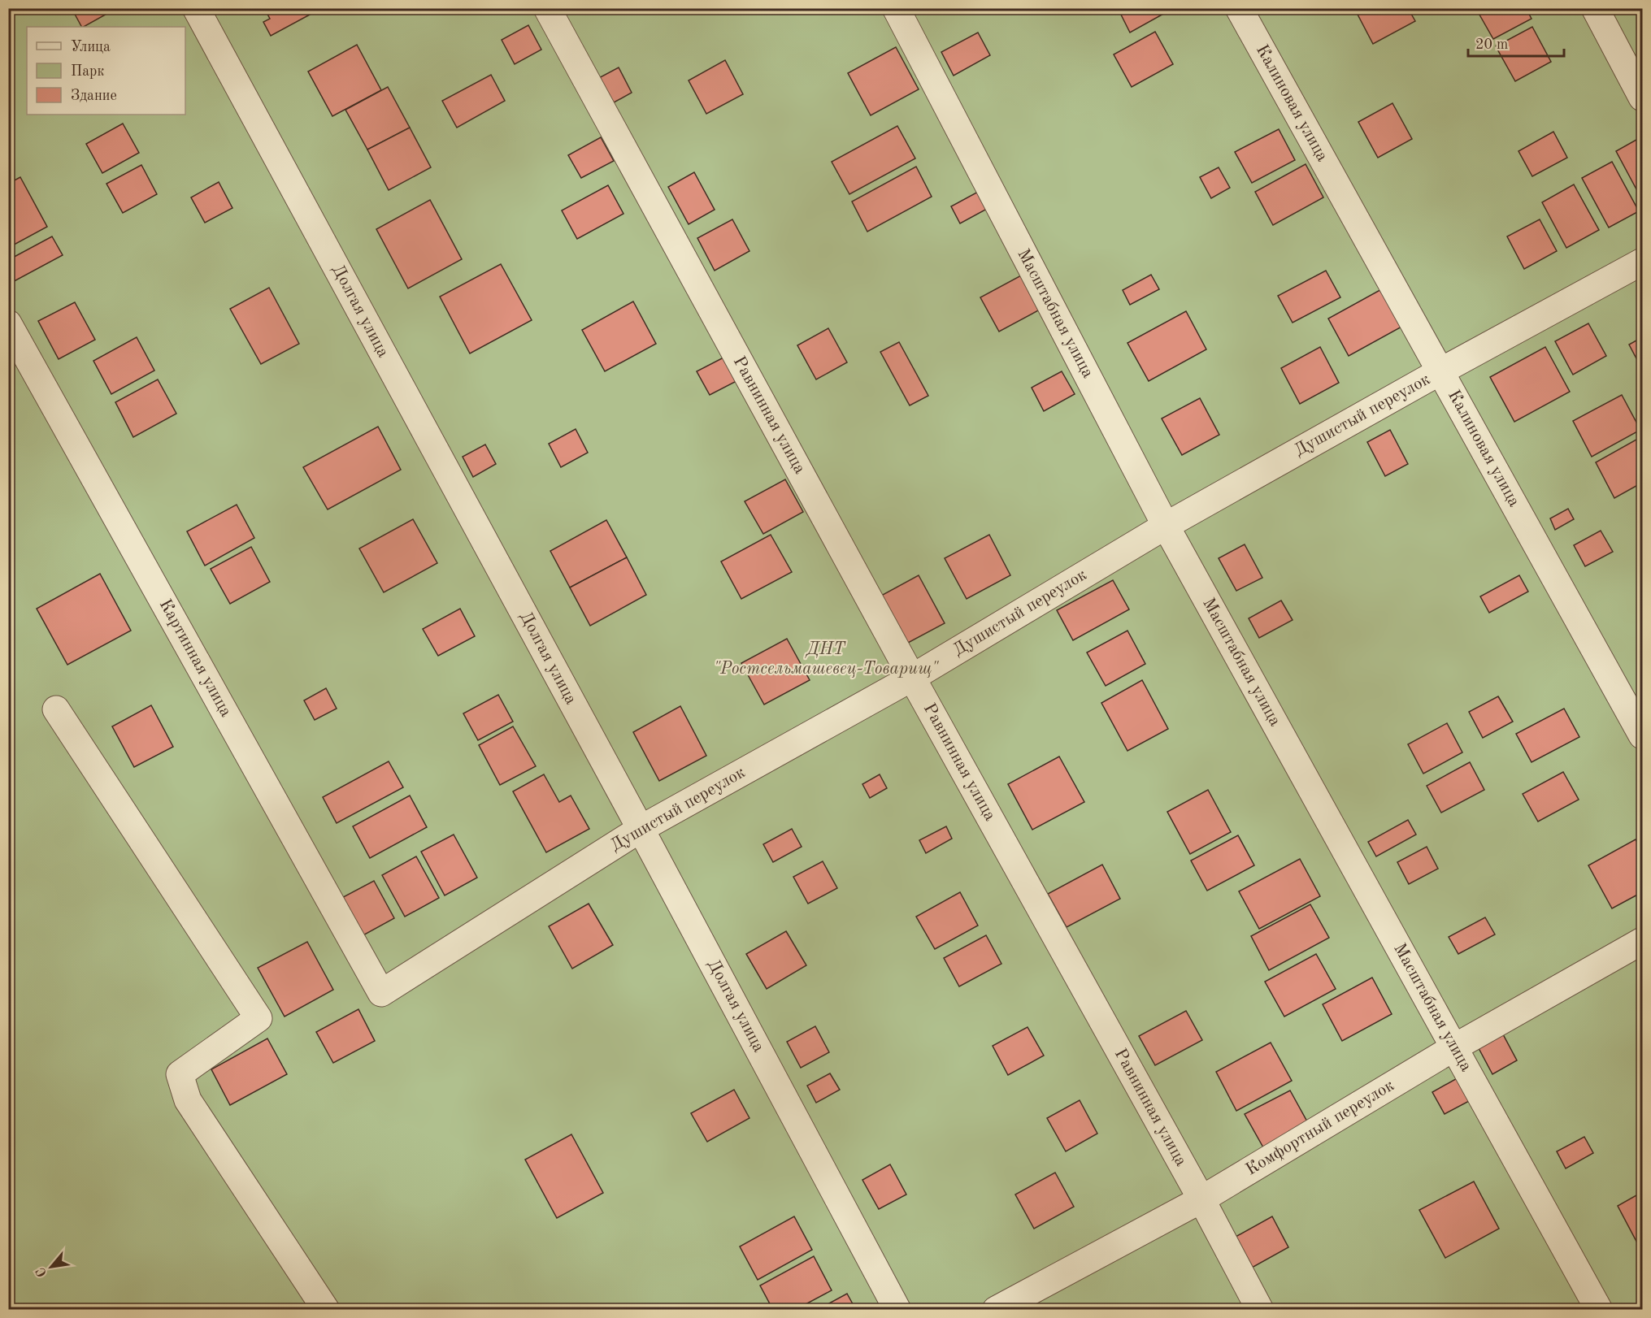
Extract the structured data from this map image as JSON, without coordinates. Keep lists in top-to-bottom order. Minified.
{"streets":{"lane":["Калиновая улица","Долгая улица","Масштабная улица","Равнинная улица","Душистый переулок","Картинная улица","Комфортный переулок"]},"crossings":[["Калиновая улица","Душистый переулок"],["Долгая улица","Душистый переулок"],["Масштабная улица","Душистый переулок"],["Масштабная улица","Комфортный переулок"],["Равнинная улица","Душистый переулок"],["Равнинная улица","Комфортный переулок"],["Душистый переулок","Картинная улица"]],"parks":["ДНТ \"Ростсельмашевец-Товарищ\""],"legend":["Улица","Парк","Здание"],"scale_bar":"20 m","north":"bottom left"}
